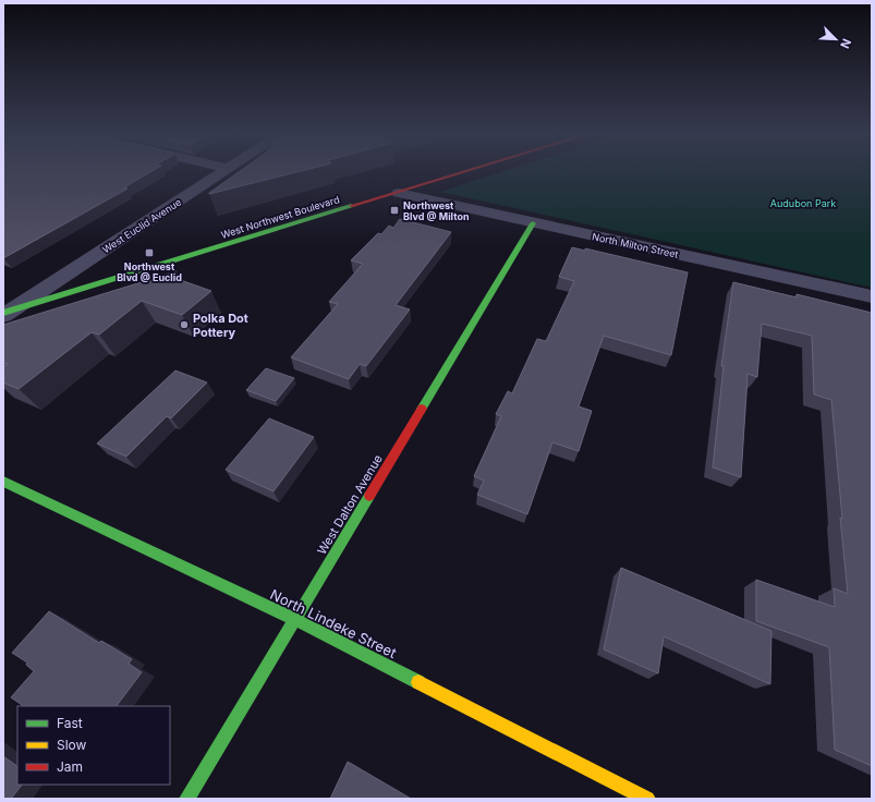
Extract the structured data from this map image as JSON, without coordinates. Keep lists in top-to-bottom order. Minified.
{"streets":{"street":["West Northwest Boulevard","West Euclid Avenue","North Milton Street","West Dalton Avenue","North Lindeke Street"]},"crossings":[["West Northwest Boulevard","West Euclid Avenue"],["West Northwest Boulevard","North Milton Street"],["North Milton Street","West Dalton Avenue"],["West Dalton Avenue","North Lindeke Street"]],"parks":["Audubon Park"],"places":{"transit":["Northwest Blvd @ Milton","Northwest Blvd @ Euclid"],"other":["Polka Dot Pottery"]},"legend":["Fast","Slow","Jam"],"north":"bottom right"}
